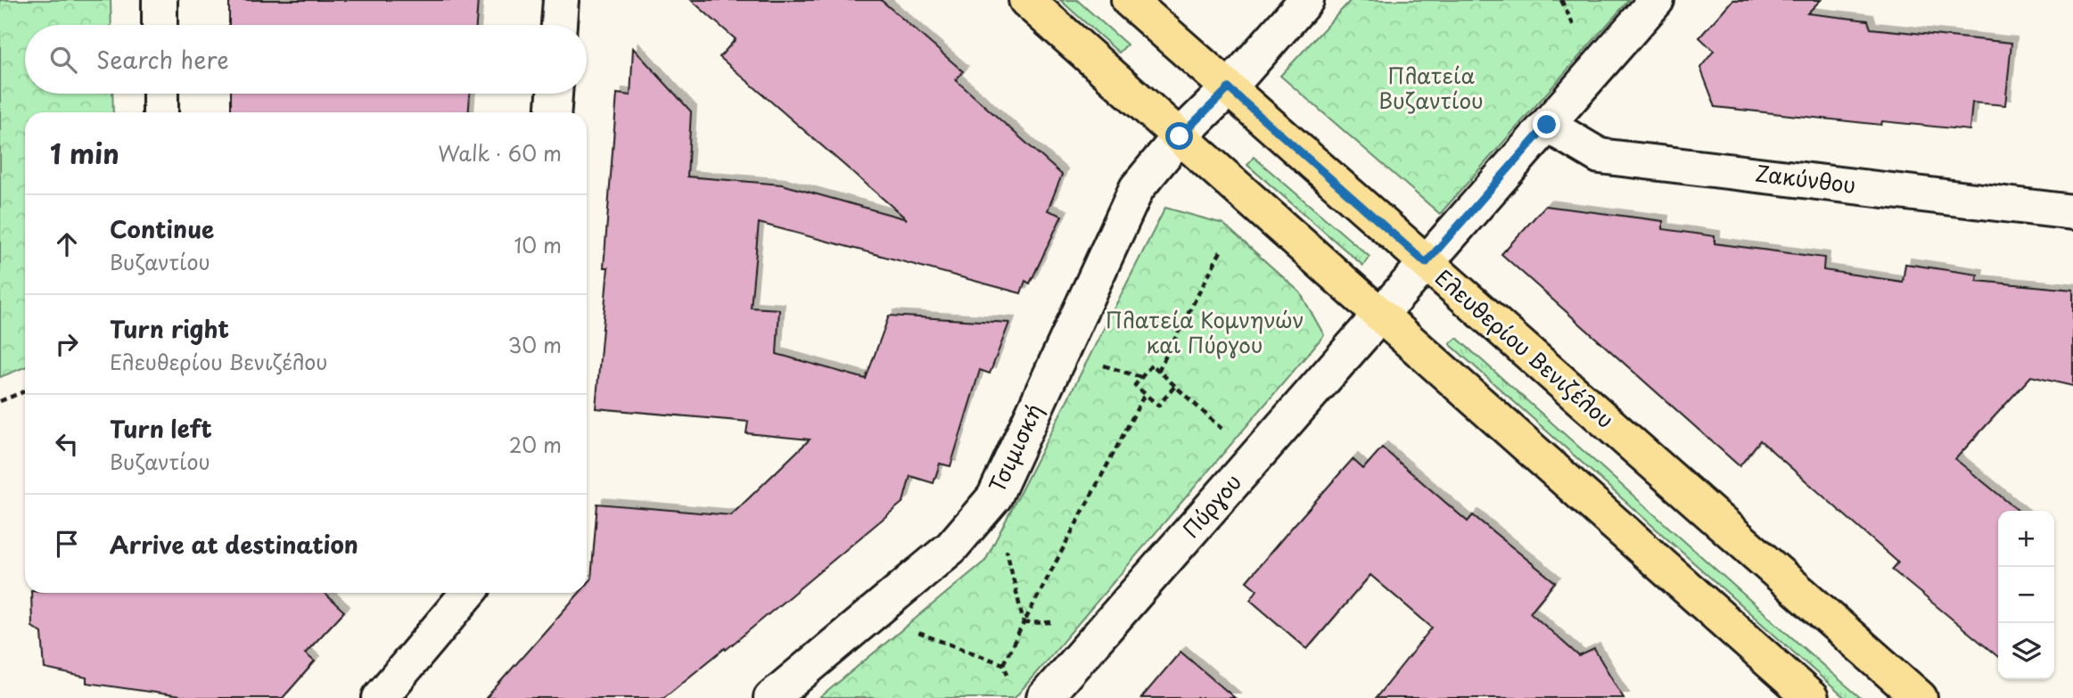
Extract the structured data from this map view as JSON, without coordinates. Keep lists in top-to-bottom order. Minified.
{"streets":{"main road":["Ελευθερίου Βενιζέλου"],"street":["Ζακύνθου","Τσιμισκή","Πύργου"]},"crossings":[["Ζακύνθου","Πύργου"],["Ελευθερίου Βενιζέλου","Τσιμισκή"],["Ελευθερίου Βενιζέλου","Πύργου"]],"parks":["Πλατεία Βυζαντίου","Πλατεία Κομνηνών και Πύργου"],"page":{"search":"Search here","heading":["1 min","Walk · 60 m"],"list":[["Continue","Βυζαντίου","10 m"],["Turn right","Ελευθερίου Βενιζέλου","30 m"],["Turn left","Βυζαντίου","20 m"],"Arrive at destination"],"map_buttons":["+","−"]}}
